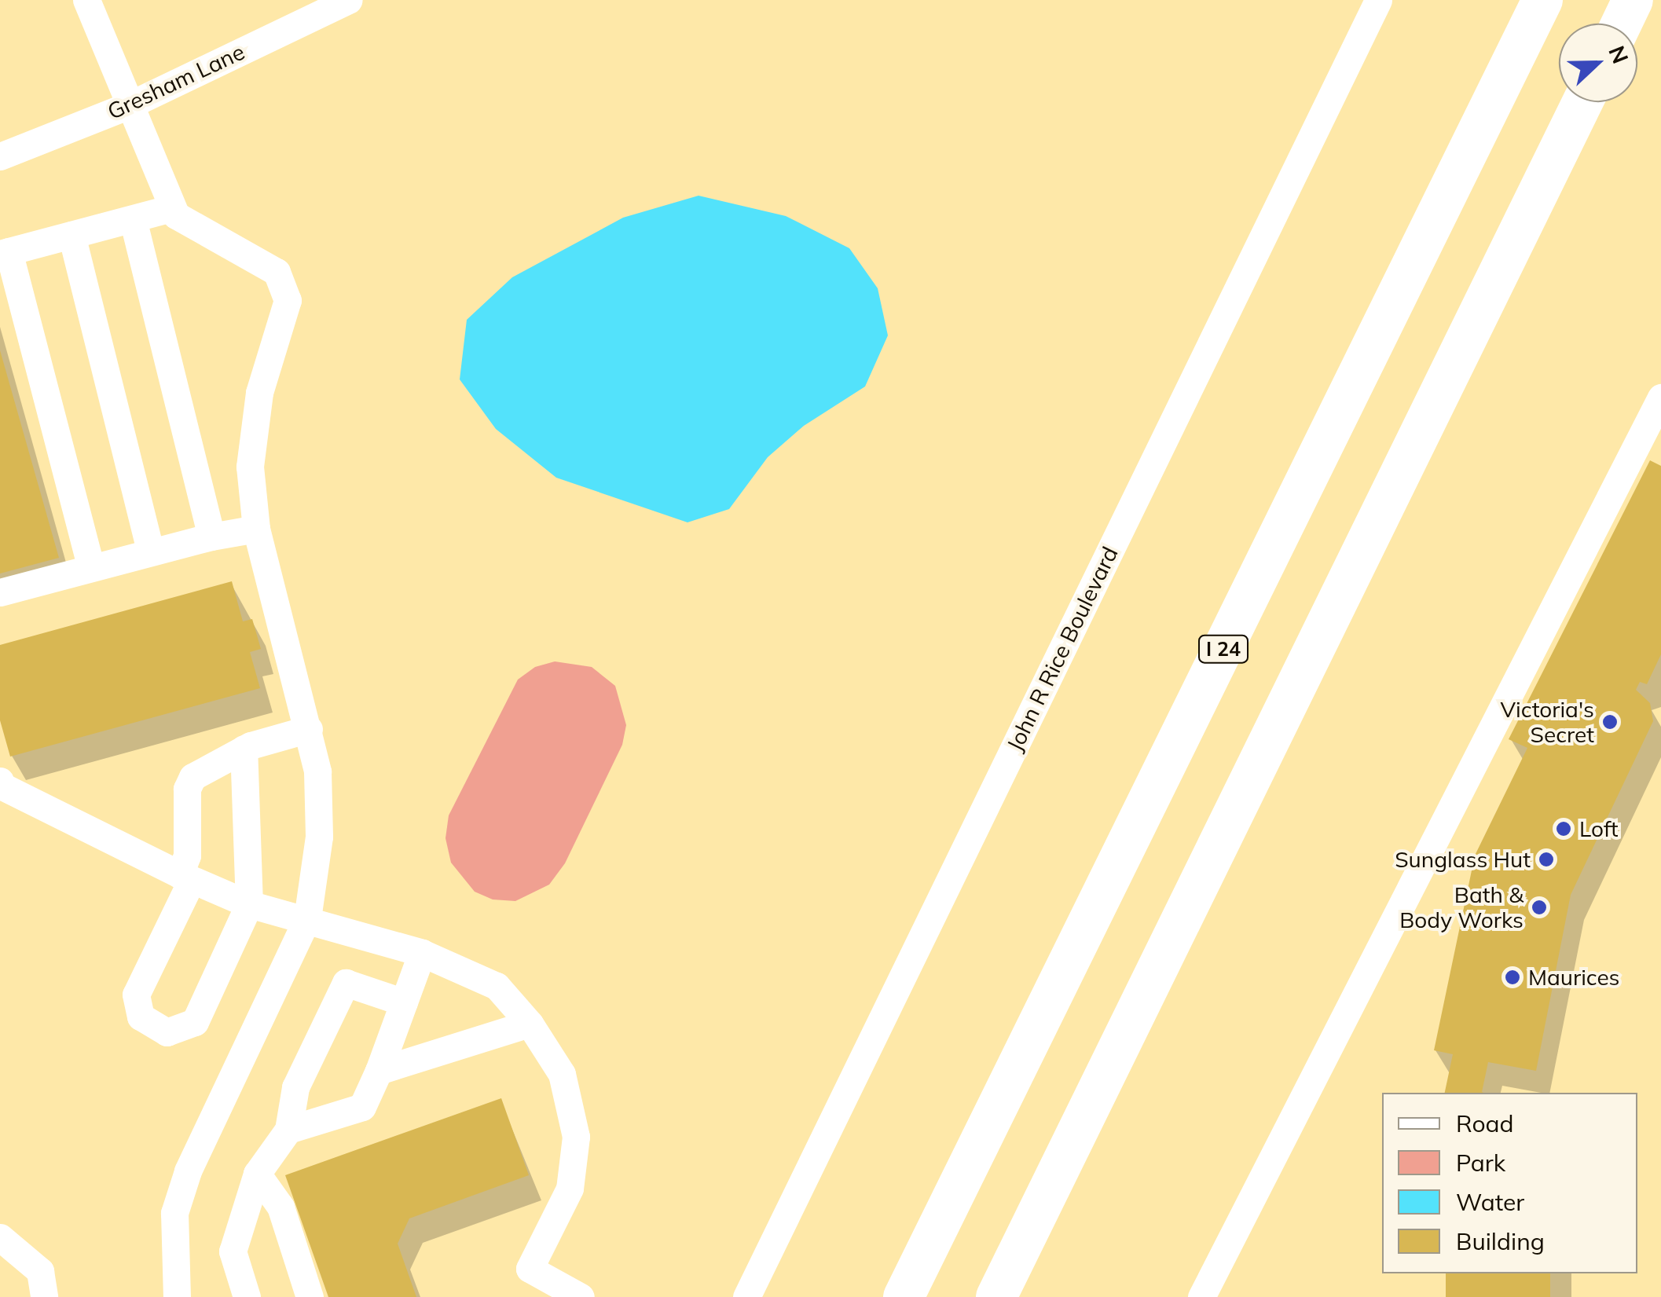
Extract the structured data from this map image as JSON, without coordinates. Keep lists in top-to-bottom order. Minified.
{"streets":{"highway":["I 24"],"street":["Gresham Lane","John R Rice Boulevard"]},"places":["Victoria's Secret","Loft","Sunglass Hut","Bath & Body Works","Maurices"],"legend":["Road","Park","Water","Building"],"north":"right"}
